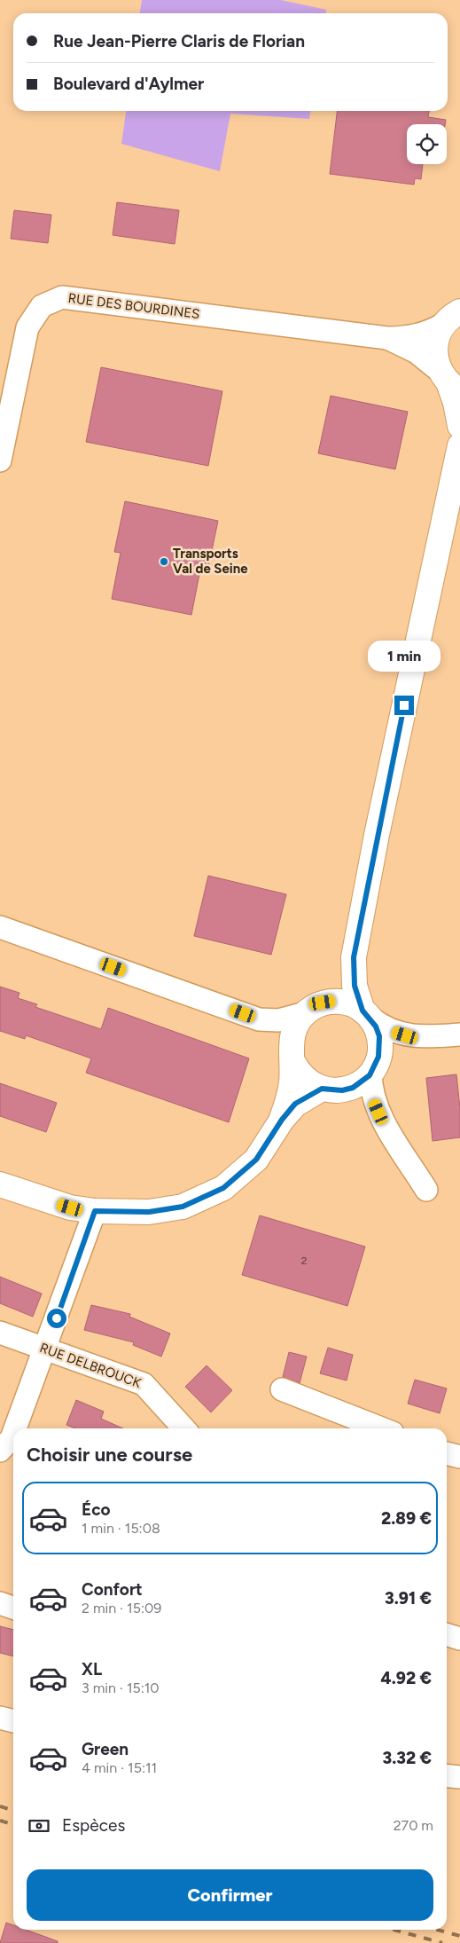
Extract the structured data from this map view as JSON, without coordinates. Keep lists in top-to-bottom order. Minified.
{"streets":{"street":["RUE DES BOURDINES","RUE DELBROUCK"]},"places":["Transports Val de Seine"],"house_numbers":["2"],"page":{"banner":["Rue Jean-Pierre Claris de Florian","Boulevard d'Aylmer"],"bubble":"1 min","heading":"Choisir une course","list":[{"name":"Éco","note":"1 min · 15:08","value":"2.89 €"},{"name":"Confort","note":"2 min · 15:09","value":"3.91 €"},{"name":"XL","note":"3 min · 15:10","value":"4.92 €"},{"name":"Green","note":"4 min · 15:11","value":"3.32 €"}],"pay":["Espèces","270 m"],"buttons":"Confirmer"}}
